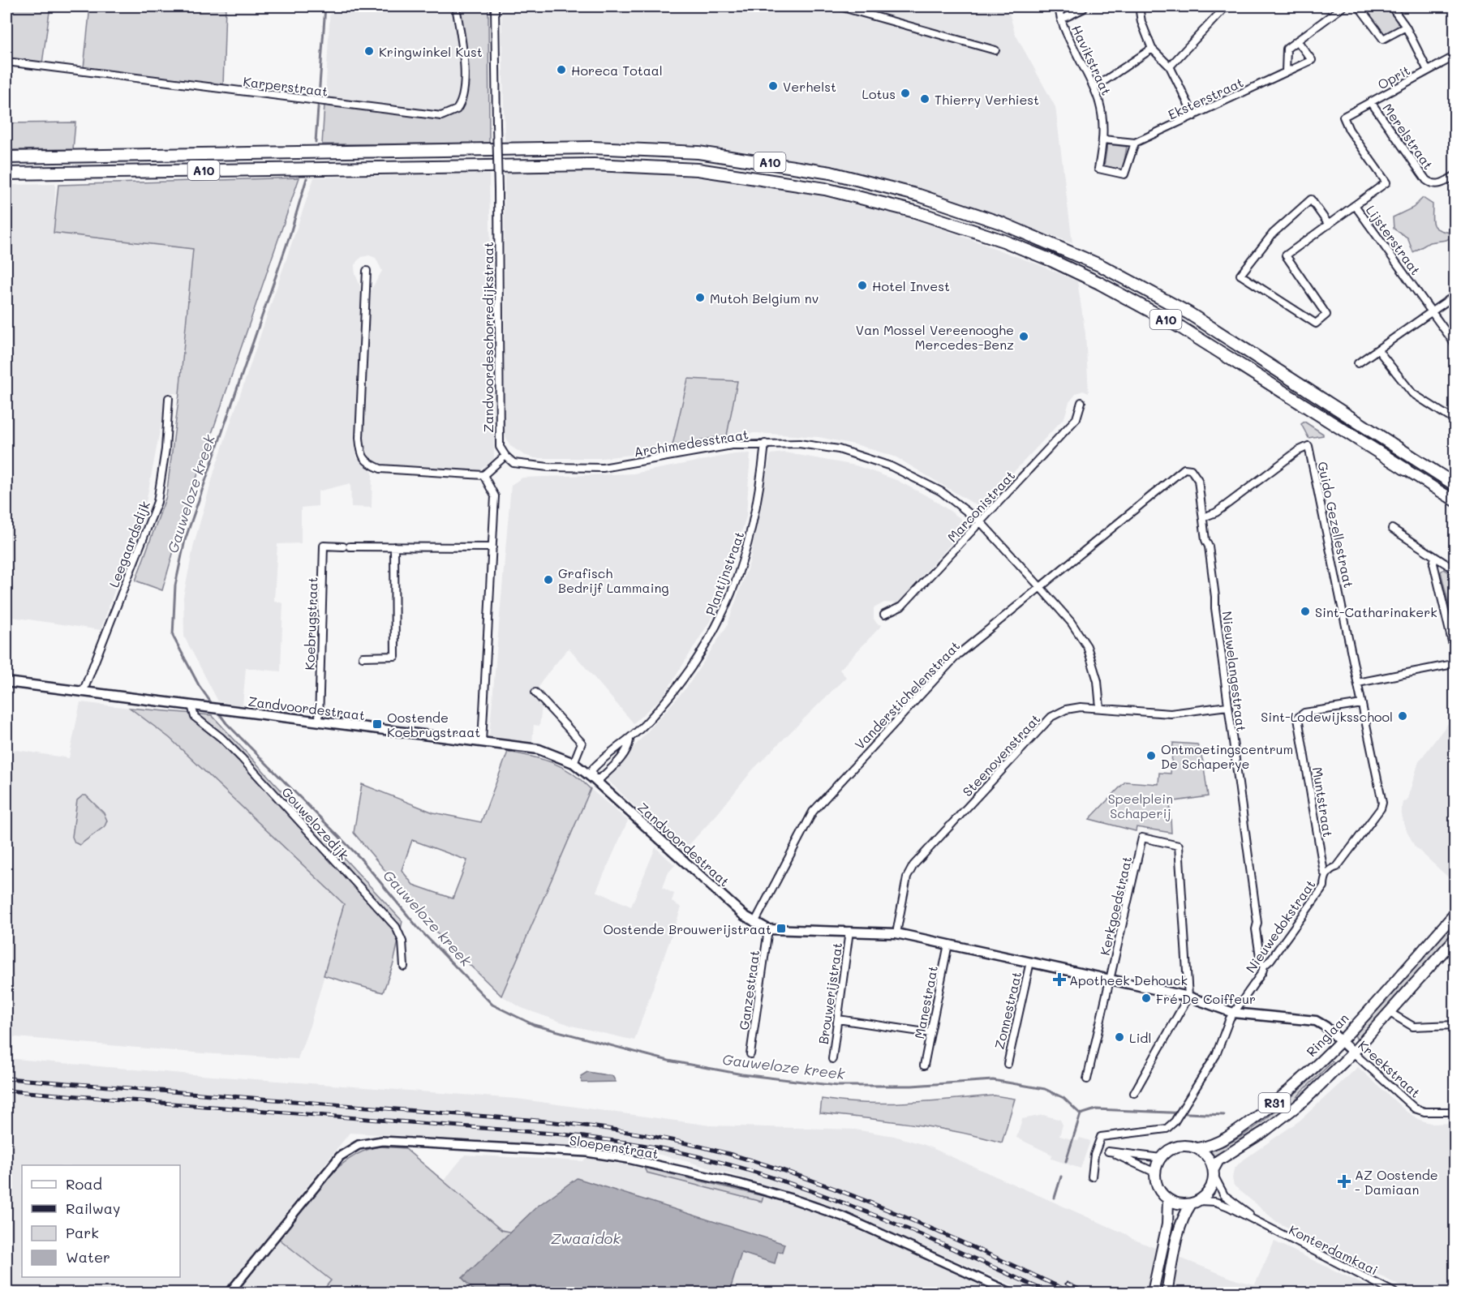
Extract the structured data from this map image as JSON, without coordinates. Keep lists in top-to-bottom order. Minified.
{"streets":{"highway":["A10"],"main road":["Zandvoordestraat","Ringlaan","Kreekstraat","R31"],"street":["Havikstraat","Oprit","Karperstraat","Eksterstraat","Merelstraat","Lijsterstraat","Zandvoordeschorredijkstraat","Archimedesstraat","Marconistraat","Guido Gezellestraat","Leegaardsdijk","Plantijnstraat","Koebrugstraat","Nieuwelangestraat","Vanderstichelenstraat","Steenovenstraat","Muntstraat","Gouwelozedijk","Kerkgoedstraat","Nieuwedokstraat","Ganzestraat","Brouwerijstraat","Manestraat","Zonnestraat","Sloepenstraat","Konterdamkaai"]},"crossings":[["Oprit","Merelstraat"],["Oprit","Lijsterstraat"],["Zandvoordeschorredijkstraat","Archimedesstraat"],["Archimedesstraat","Marconistraat"],["Archimedesstraat","Plantijnstraat"],["Archimedesstraat","Vanderstichelenstraat"],["Archimedesstraat","Steenovenstraat"],["Guido Gezellestraat","Nieuwelangestraat"],["Guido Gezellestraat","Muntstraat"],["Guido Gezellestraat","Nieuwedokstraat"],["Leegaardsdijk","Zandvoordestraat"],["Plantijnstraat","Zandvoordestraat"],["Koebrugstraat","Zandvoordestraat"],["Nieuwelangestraat","Vanderstichelenstraat"],["Nieuwelangestraat","Steenovenstraat"],["Nieuwelangestraat","Nieuwedokstraat"],["Vanderstichelenstraat","Zandvoordestraat"],["Zandvoordestraat","Steenovenstraat"],["Zandvoordestraat","Gouwelozedijk"],["Zandvoordestraat","Kerkgoedstraat"],["Zandvoordestraat","Nieuwedokstraat"],["Zandvoordestraat","Ganzestraat"],["Zandvoordestraat","Brouwerijstraat"],["Zandvoordestraat","Manestraat"],["Zandvoordestraat","Zonnestraat"],["Zandvoordestraat","Ringlaan"],["Zandvoordestraat","Kreekstraat"],["Muntstraat","Nieuwedokstraat"],["Ringlaan","Kreekstraat"],["Ringlaan","R31"],["Ringlaan","Konterdamkaai"],["Kreekstraat","R31"],["R31","Konterdamkaai"]],"water":["Gauweloze kreek","Zwaaidok"],"parks":["Speelplein Schaperij"],"places":{"other":["Kringwinkel Kust","Horeca Totaal","Verhelst","Lotus","Thierry Verhiest","Hotel Invest","Mutoh Belgium nv","Van Mossel Vereenooghe Mercedes-Benz","Grafisch Bedrijf Lammaing","Sint-Catharinakerk","Sint-Lodewijksschool","Ontmoetingscentrum De Schaperye","Fré De Coiffeur","Lidl"],"transit":["Oostende Koebrugstraat","Oostende Brouwerijstraat"],"health":["Apotheek Dehouck","AZ Oostende - Damiaan"]},"legend":["Road","Railway","Park","Water"]}
